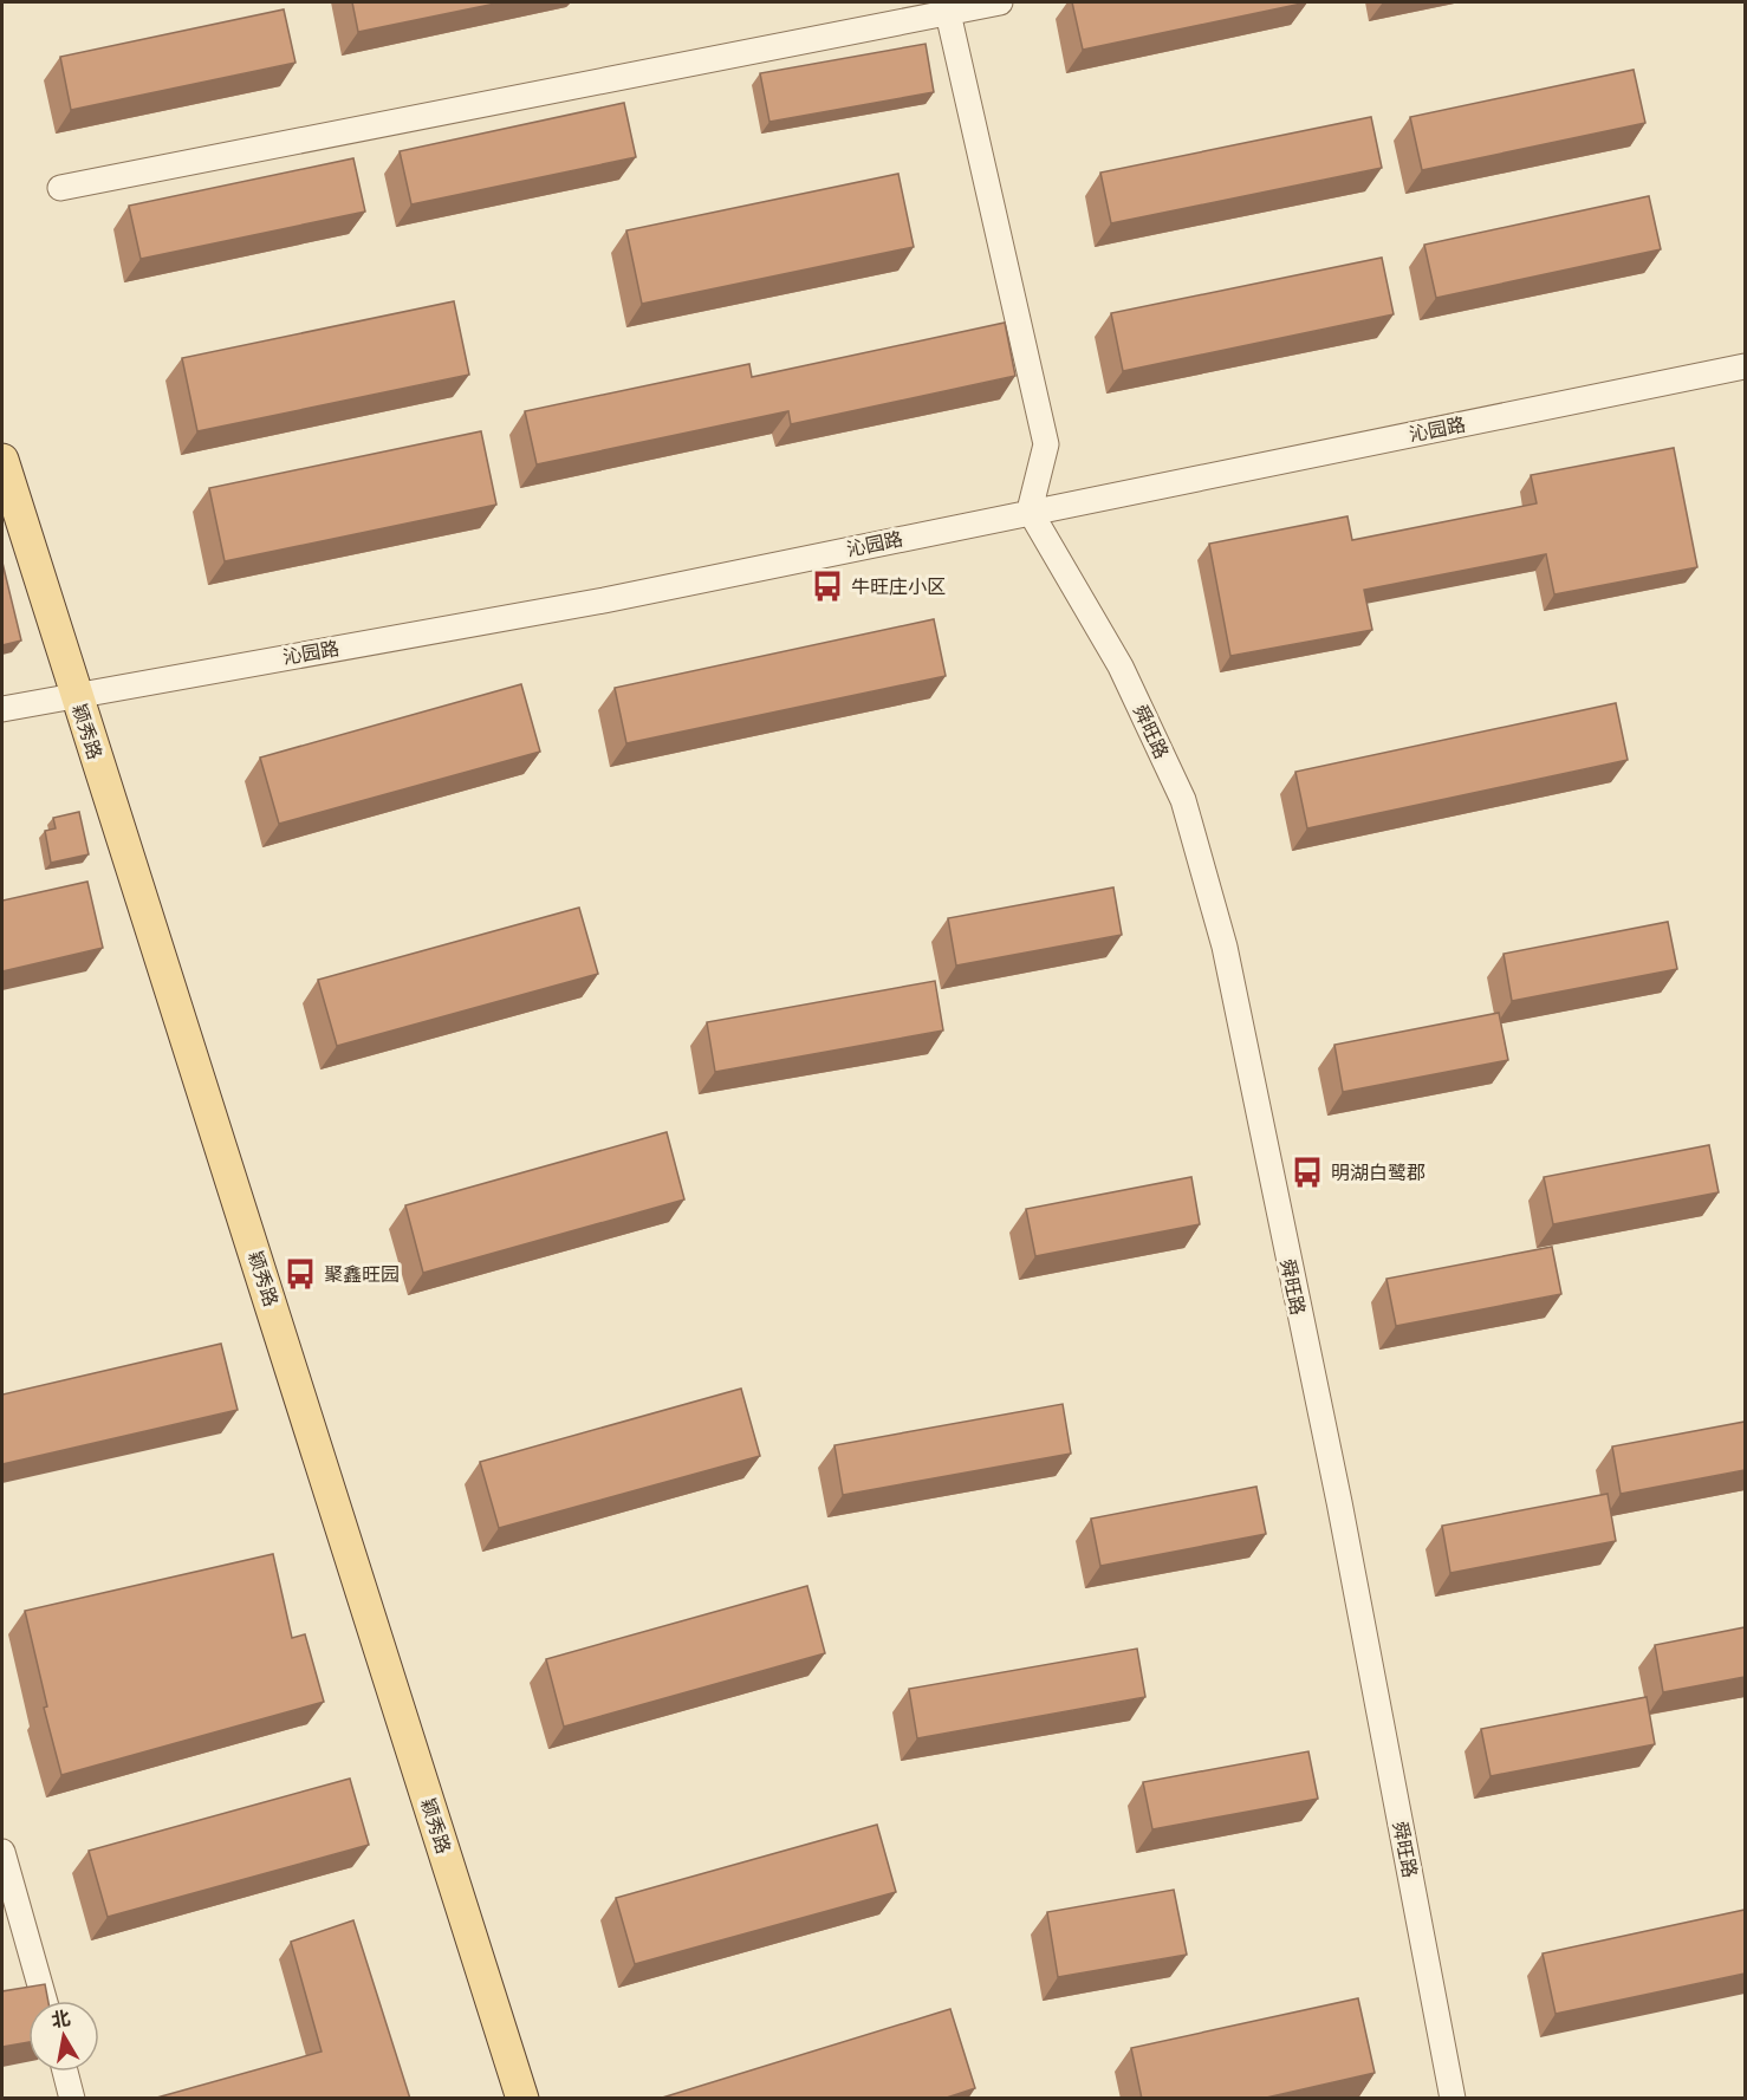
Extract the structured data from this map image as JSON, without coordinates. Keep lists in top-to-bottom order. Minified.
{"streets":{"main road":["颖秀路"],"street":["沁园路","舜旺路"]},"crossings":[["沁园路","颖秀路"],["沁园路","舜旺路"]],"places":{"bus stop":["牛旺庄小区","明湖白鹭郡","聚鑫旺园"]},"north":"top"}
